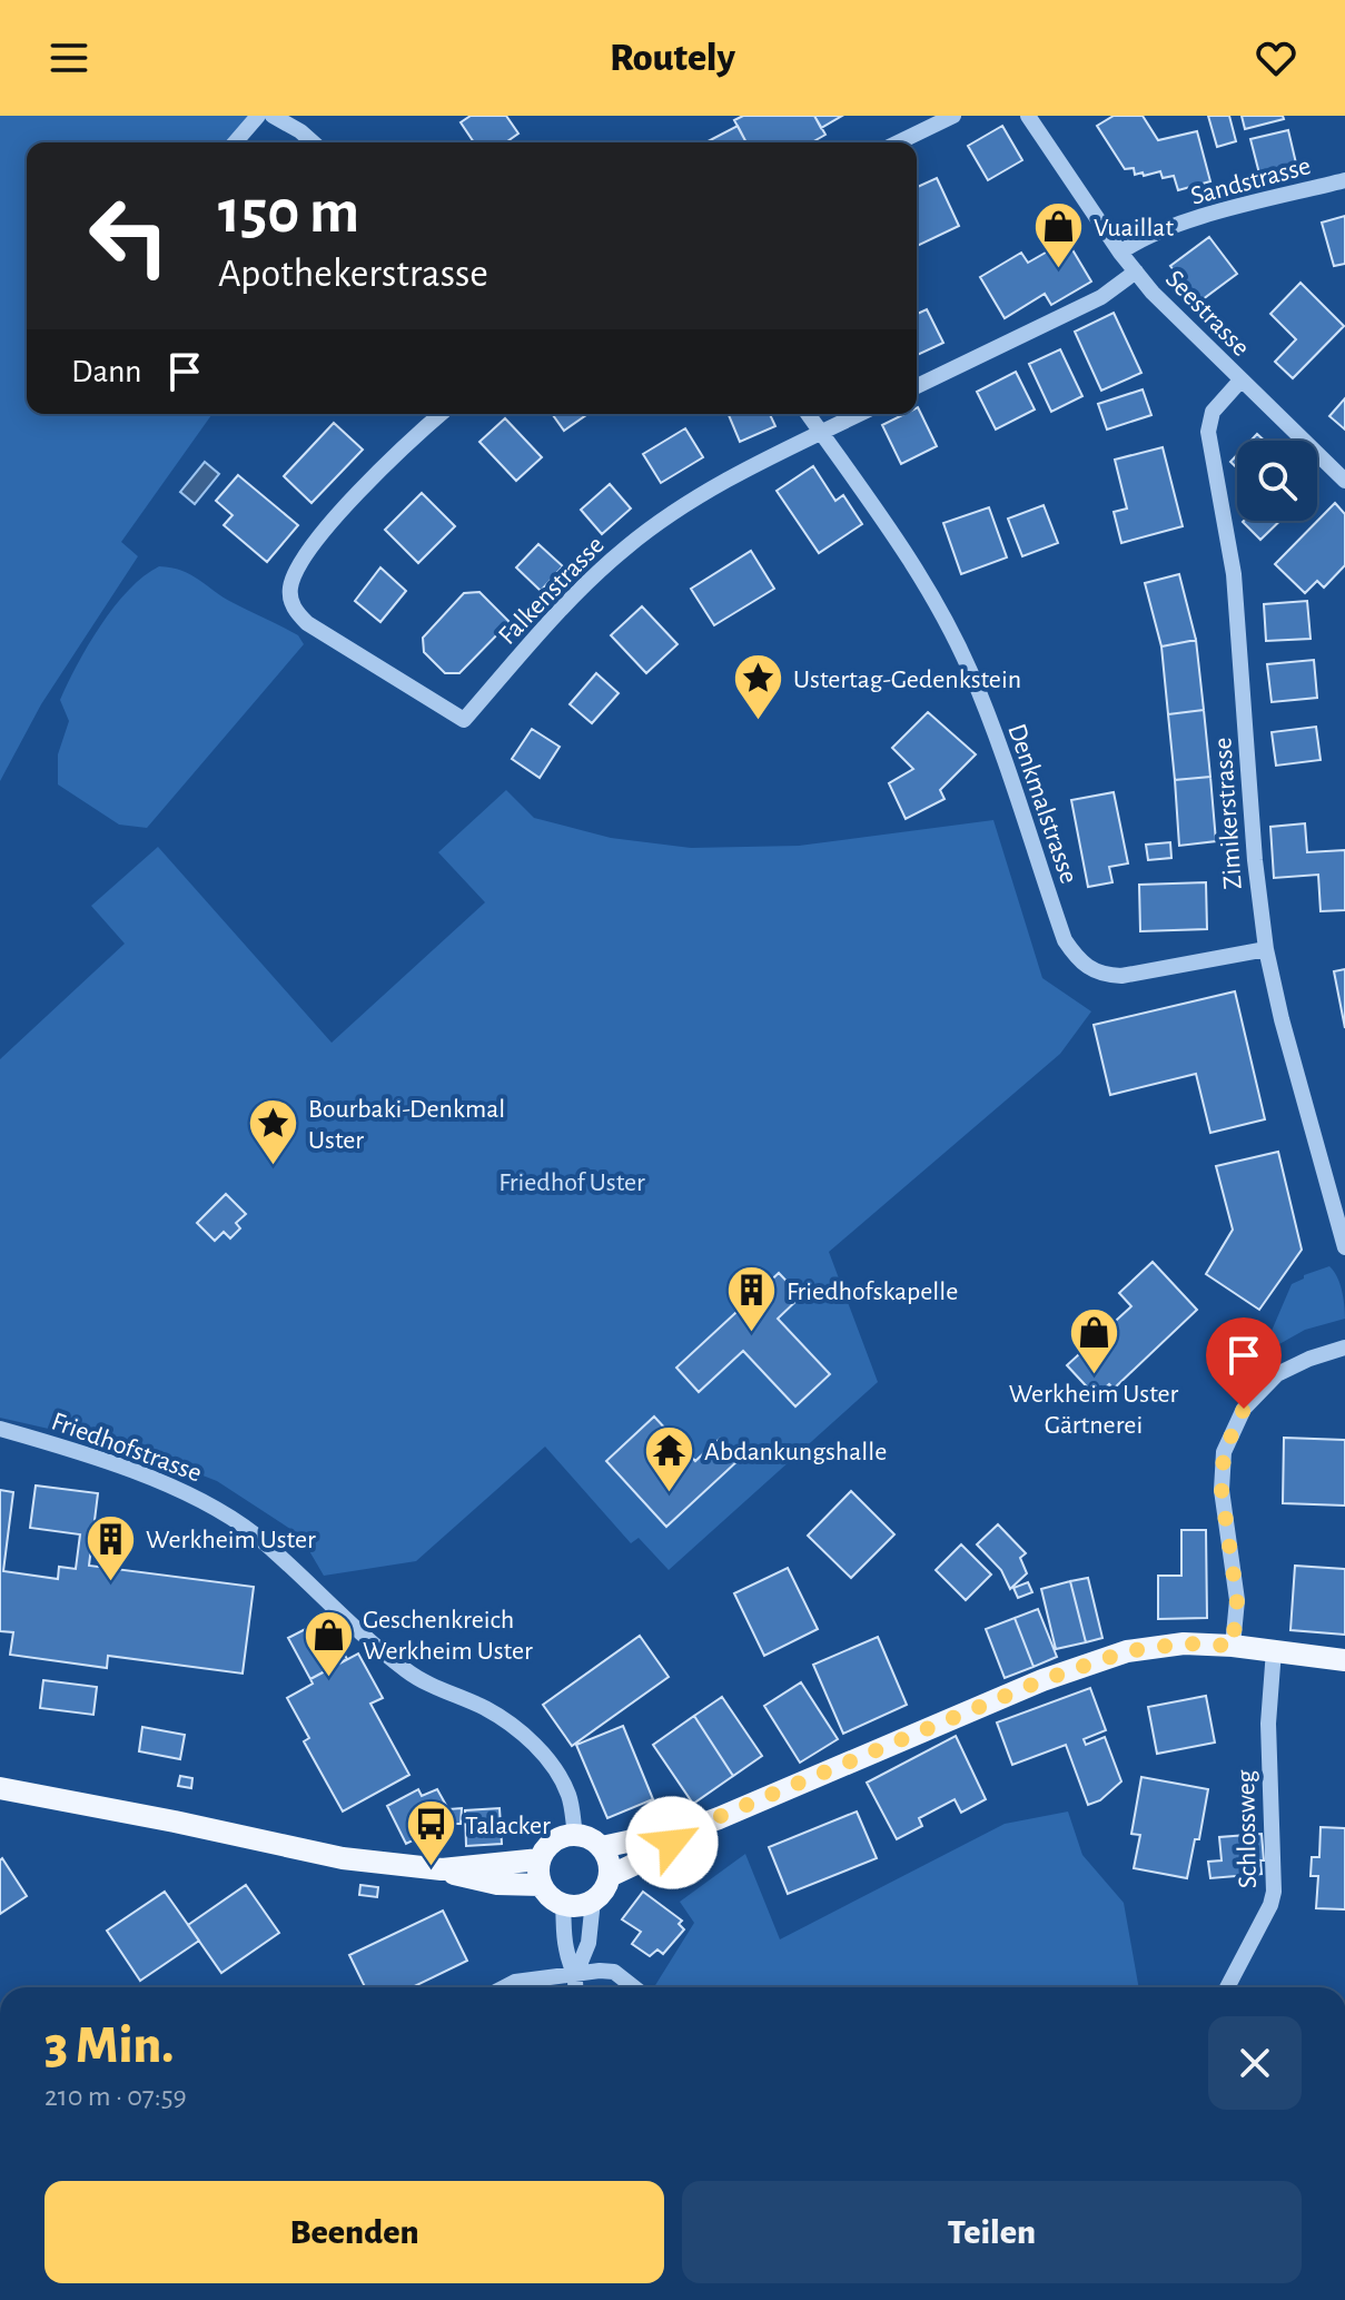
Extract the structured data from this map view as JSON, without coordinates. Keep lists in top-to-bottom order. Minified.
{"streets":{"street":["Sandstrasse","Seestrasse","Falkenstrasse","Denkmalstrasse","Zimikerstrasse","Friedhofstrasse","Schlossweg"]},"crossings":[["Sandstrasse","Seestrasse"],["Seestrasse","Zimikerstrasse"],["Falkenstrasse","Denkmalstrasse"],["Denkmalstrasse","Zimikerstrasse"]],"parks":["Friedhof Uster"],"places":{"shop":["Vuaillat","Werkheim Uster Gärtnerei","Geschenkreich Werkheim Uster"],"place":["Ustertag-Gedenkstein","Bourbaki-Denkmal Uster"],"building":["Friedhofskapelle","Werkheim Uster"],"temple":["Abdankungshalle"],"bus stop":["Talacker"]},"page":{"header":"Routely","turn":["150 m","Apothekerstrasse"],"then":"Dann","heading":["3 Min.","210 m · 07:59"],"buttons":["Beenden","Teilen"]}}
